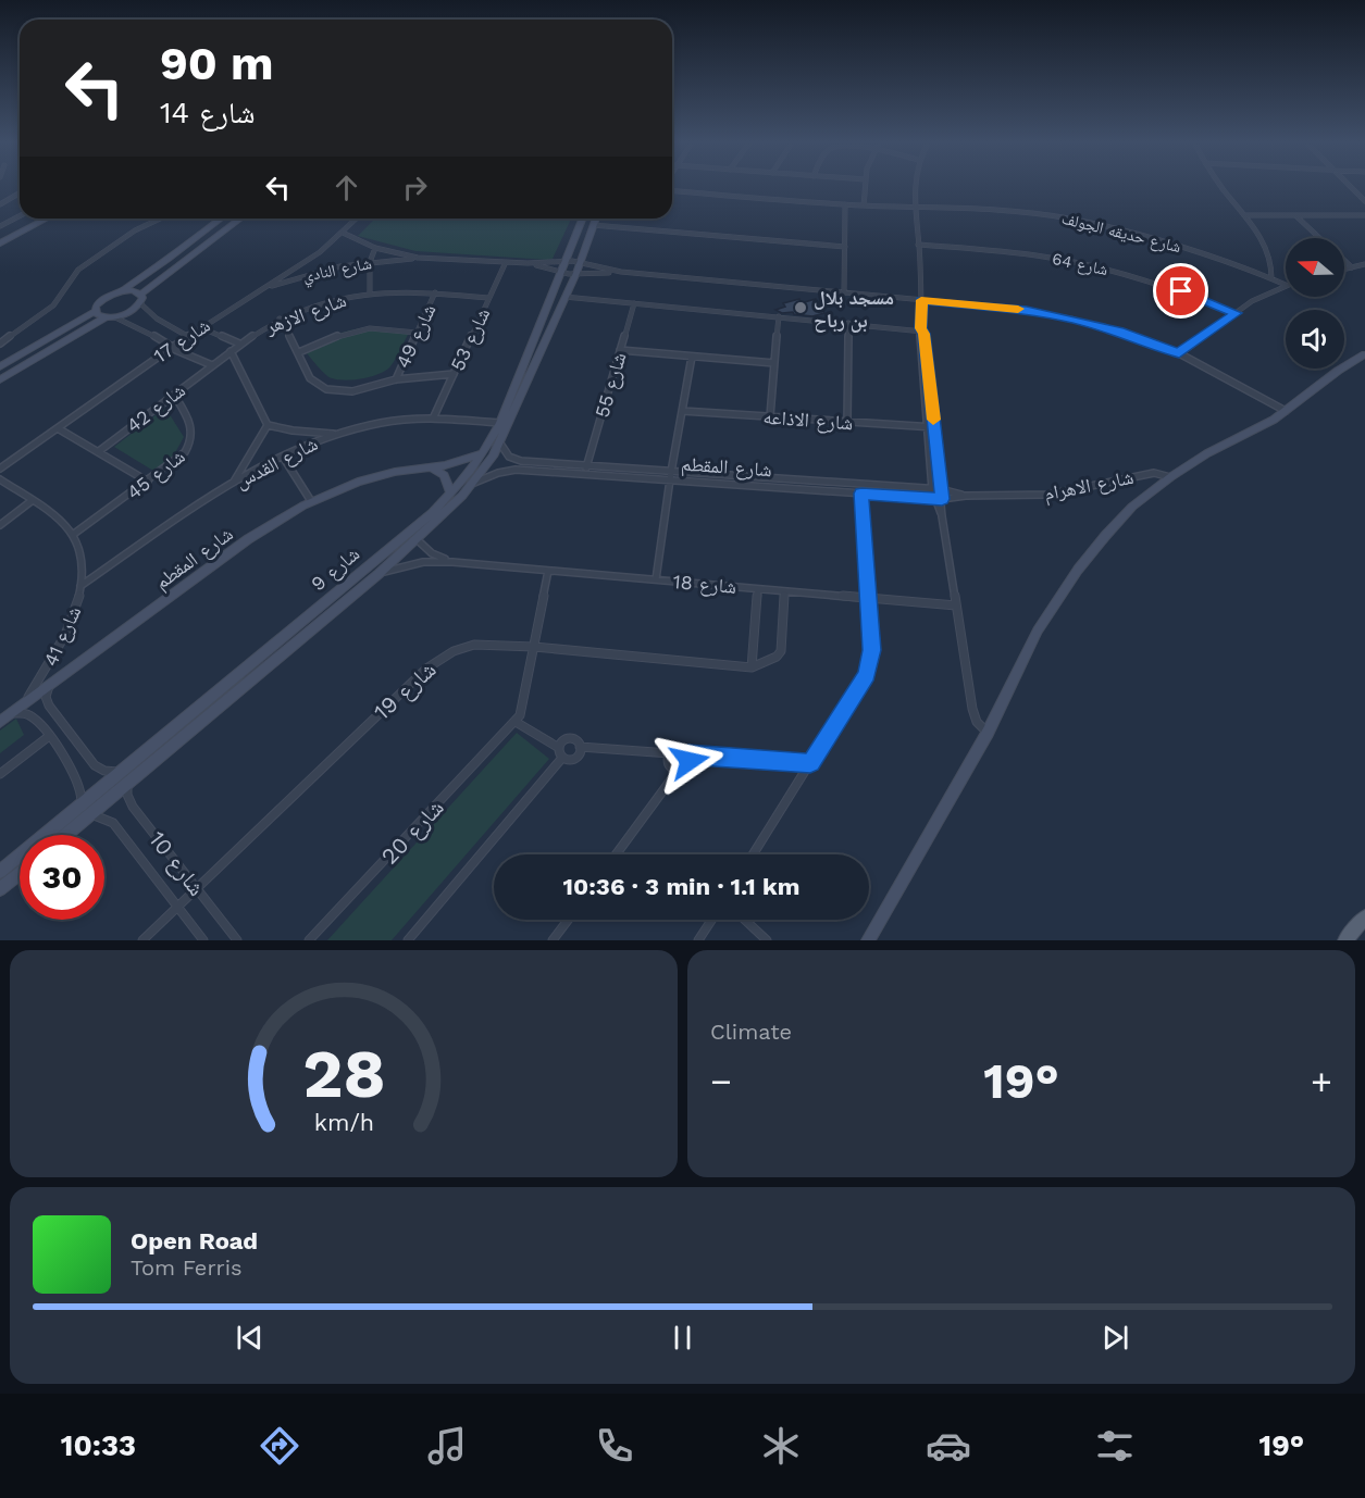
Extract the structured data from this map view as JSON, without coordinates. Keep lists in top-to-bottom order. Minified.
{"streets":{"main road":["شارع المقطم","شارع 9"],"street":["شارع حديقه الجولف","شارع 64","شارع النادي","شارع الازهر","شارع 49","شارع 53","شارع 17","شارع 55","شارع 42","شارع الاذاعه","شارع القدس","شارع 45","شارع الاهرام","شارع 18","شارع 41","شارع 19","شارع 20","شارع 10"]},"crossings":[["شارع النادي","شارع 53"],["شارع النادي","شارع 17"],["شارع النادي","شارع 9"],["شارع الازهر","شارع 49"],["شارع الازهر","شارع 53"],["شارع الازهر","شارع 42"],["شارع 49","شارع 53"],["شارع 53","شارع القدس"],["شارع 55","شارع المقطم"],["شارع 42","شارع 45"],["شارع القدس","شارع 9"],["شارع القدس","شارع 41"],["شارع المقطم","شارع الاهرام"],["شارع المقطم","شارع 9"],["شارع المقطم","شارع 41"],["شارع 45","شارع 41"],["شارع 9","شارع 18"],["شارع 9","شارع 10"],["شارع 18","شارع 20"],["شارع 19","شارع 20"],["شارع 19","شارع 10"]],"places":["مسجد بلال بن رباح"],"north":"left","page":{"turn":["90 m","شارع 14"],"limit":"30","trip":"10:36 · 3 min · 1.1 km","tile":"Climate","heat":["−","19°","+"],"song":["Open Road","Tom Ferris"],"tabs":["10:33","19°"],"gauge":["28","km/h"]}}
